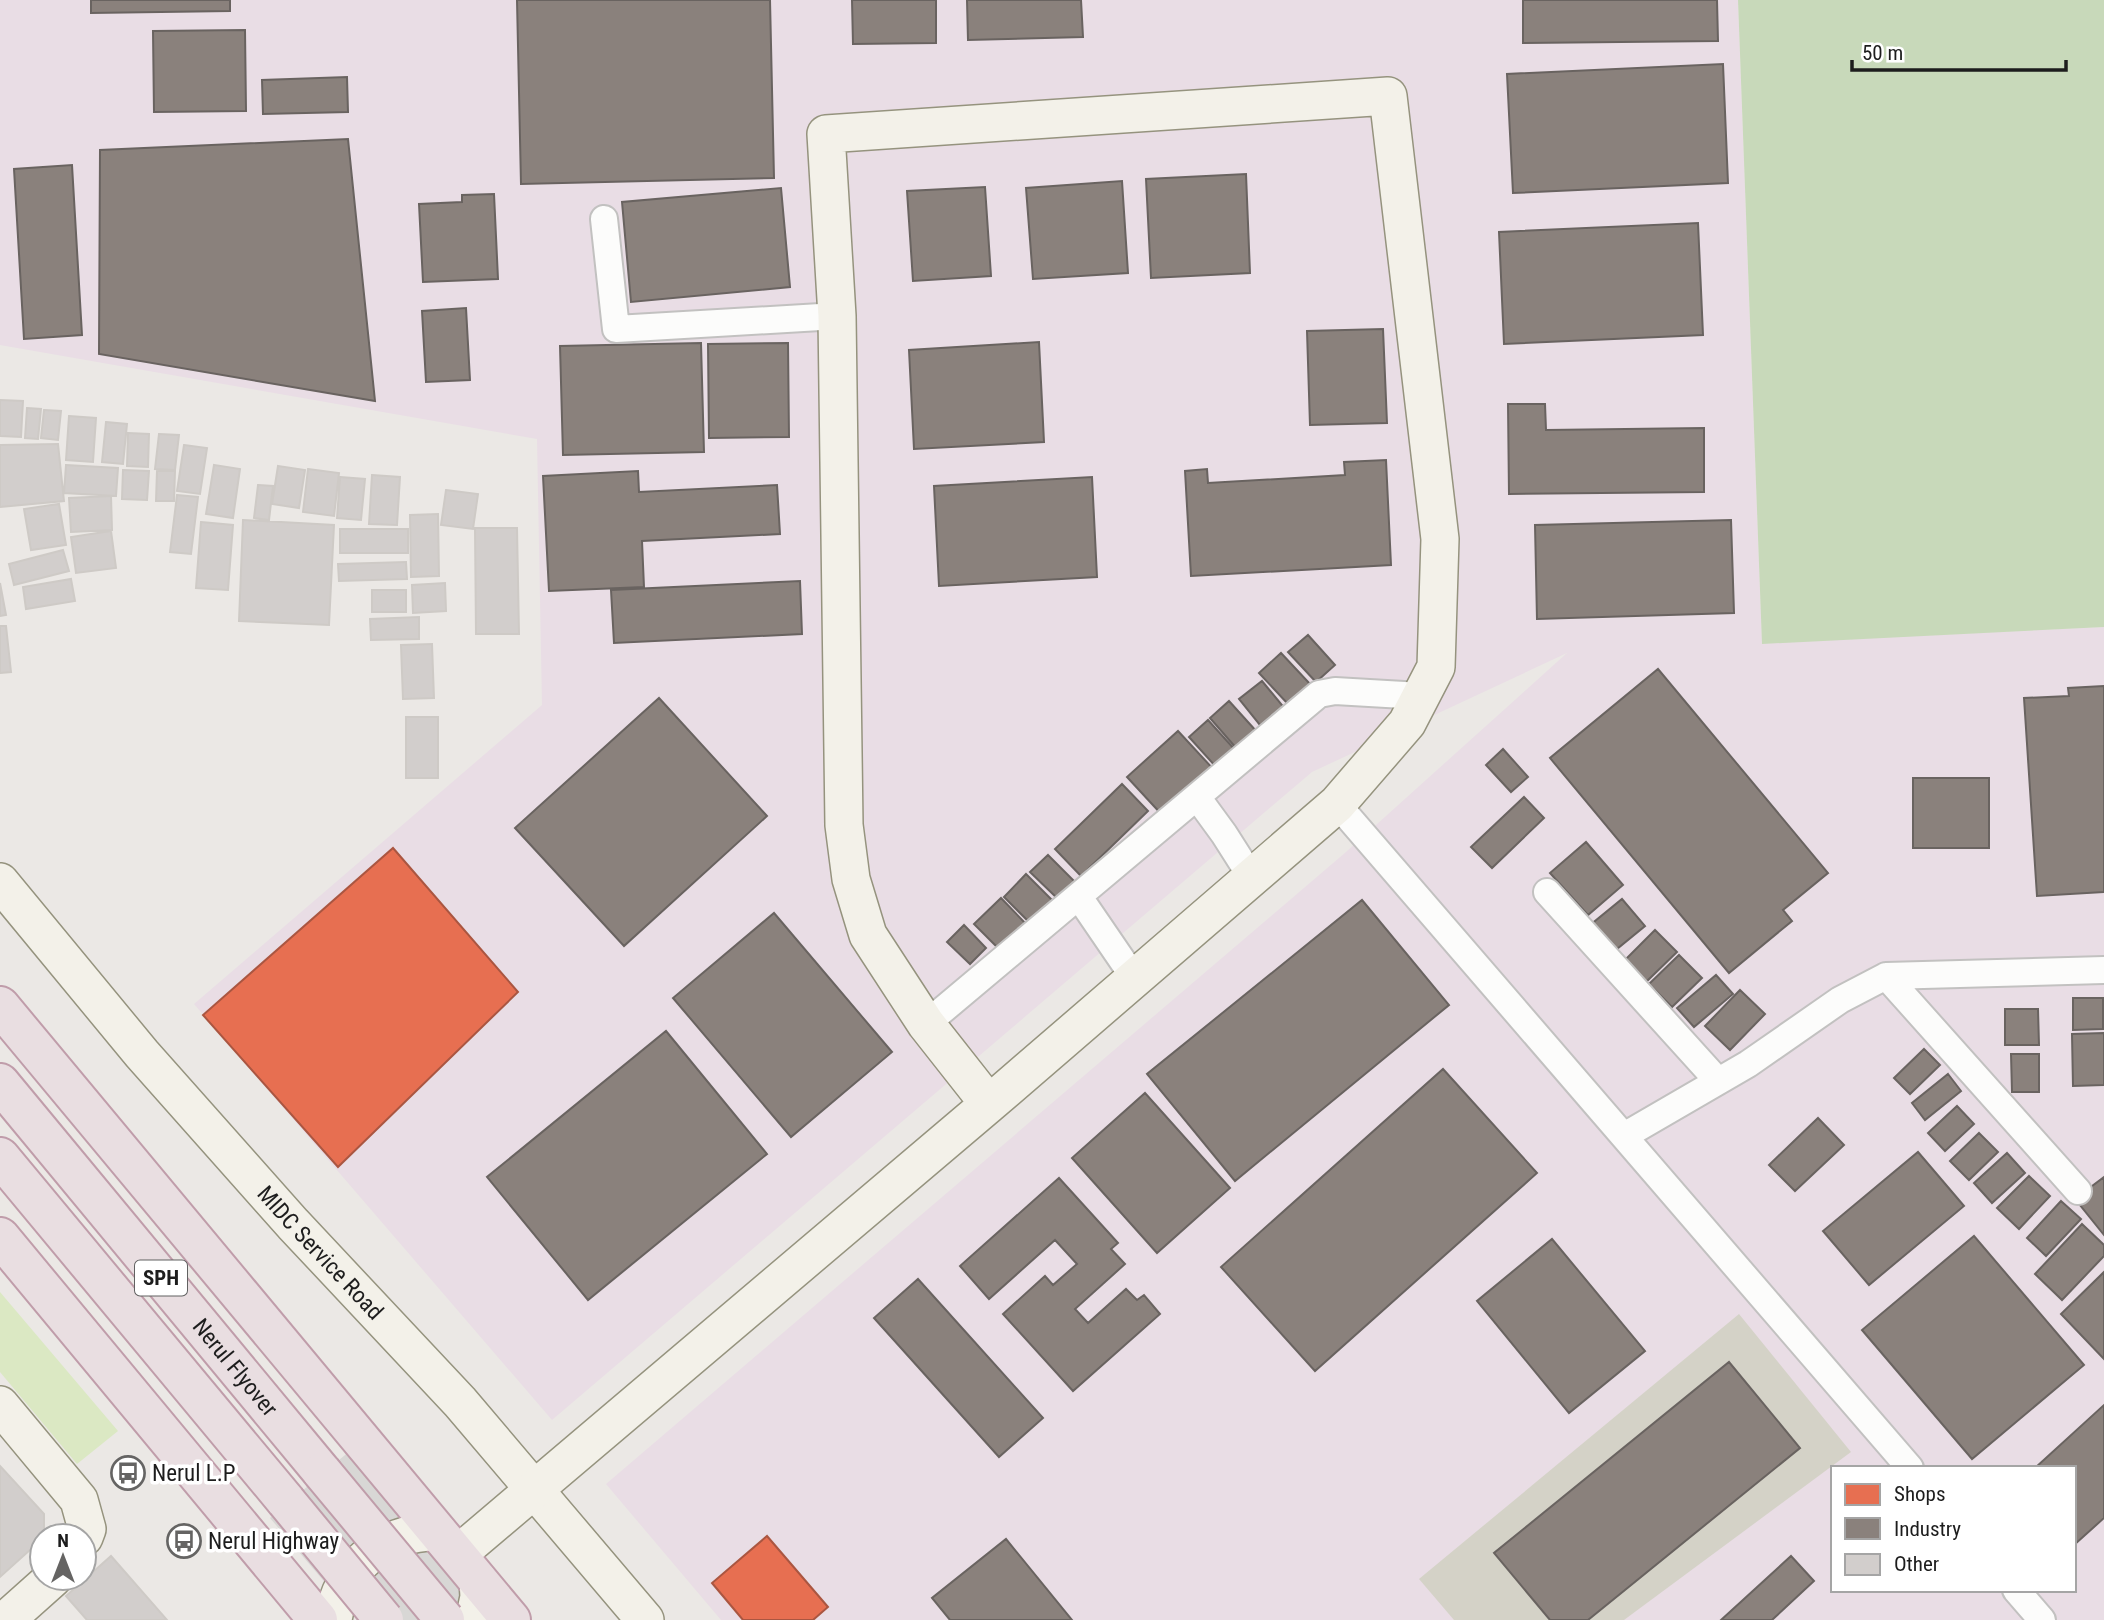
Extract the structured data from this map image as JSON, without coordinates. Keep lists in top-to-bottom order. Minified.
{"streets":{"highway":["SPH","Nerul Flyover"],"street":["MIDC Service Road"]},"places":{"bus stop":["Nerul L.P","Nerul Highway"]},"legend":["Shops","Industry","Other"],"scale_bar":"50 m","north":"top"}
